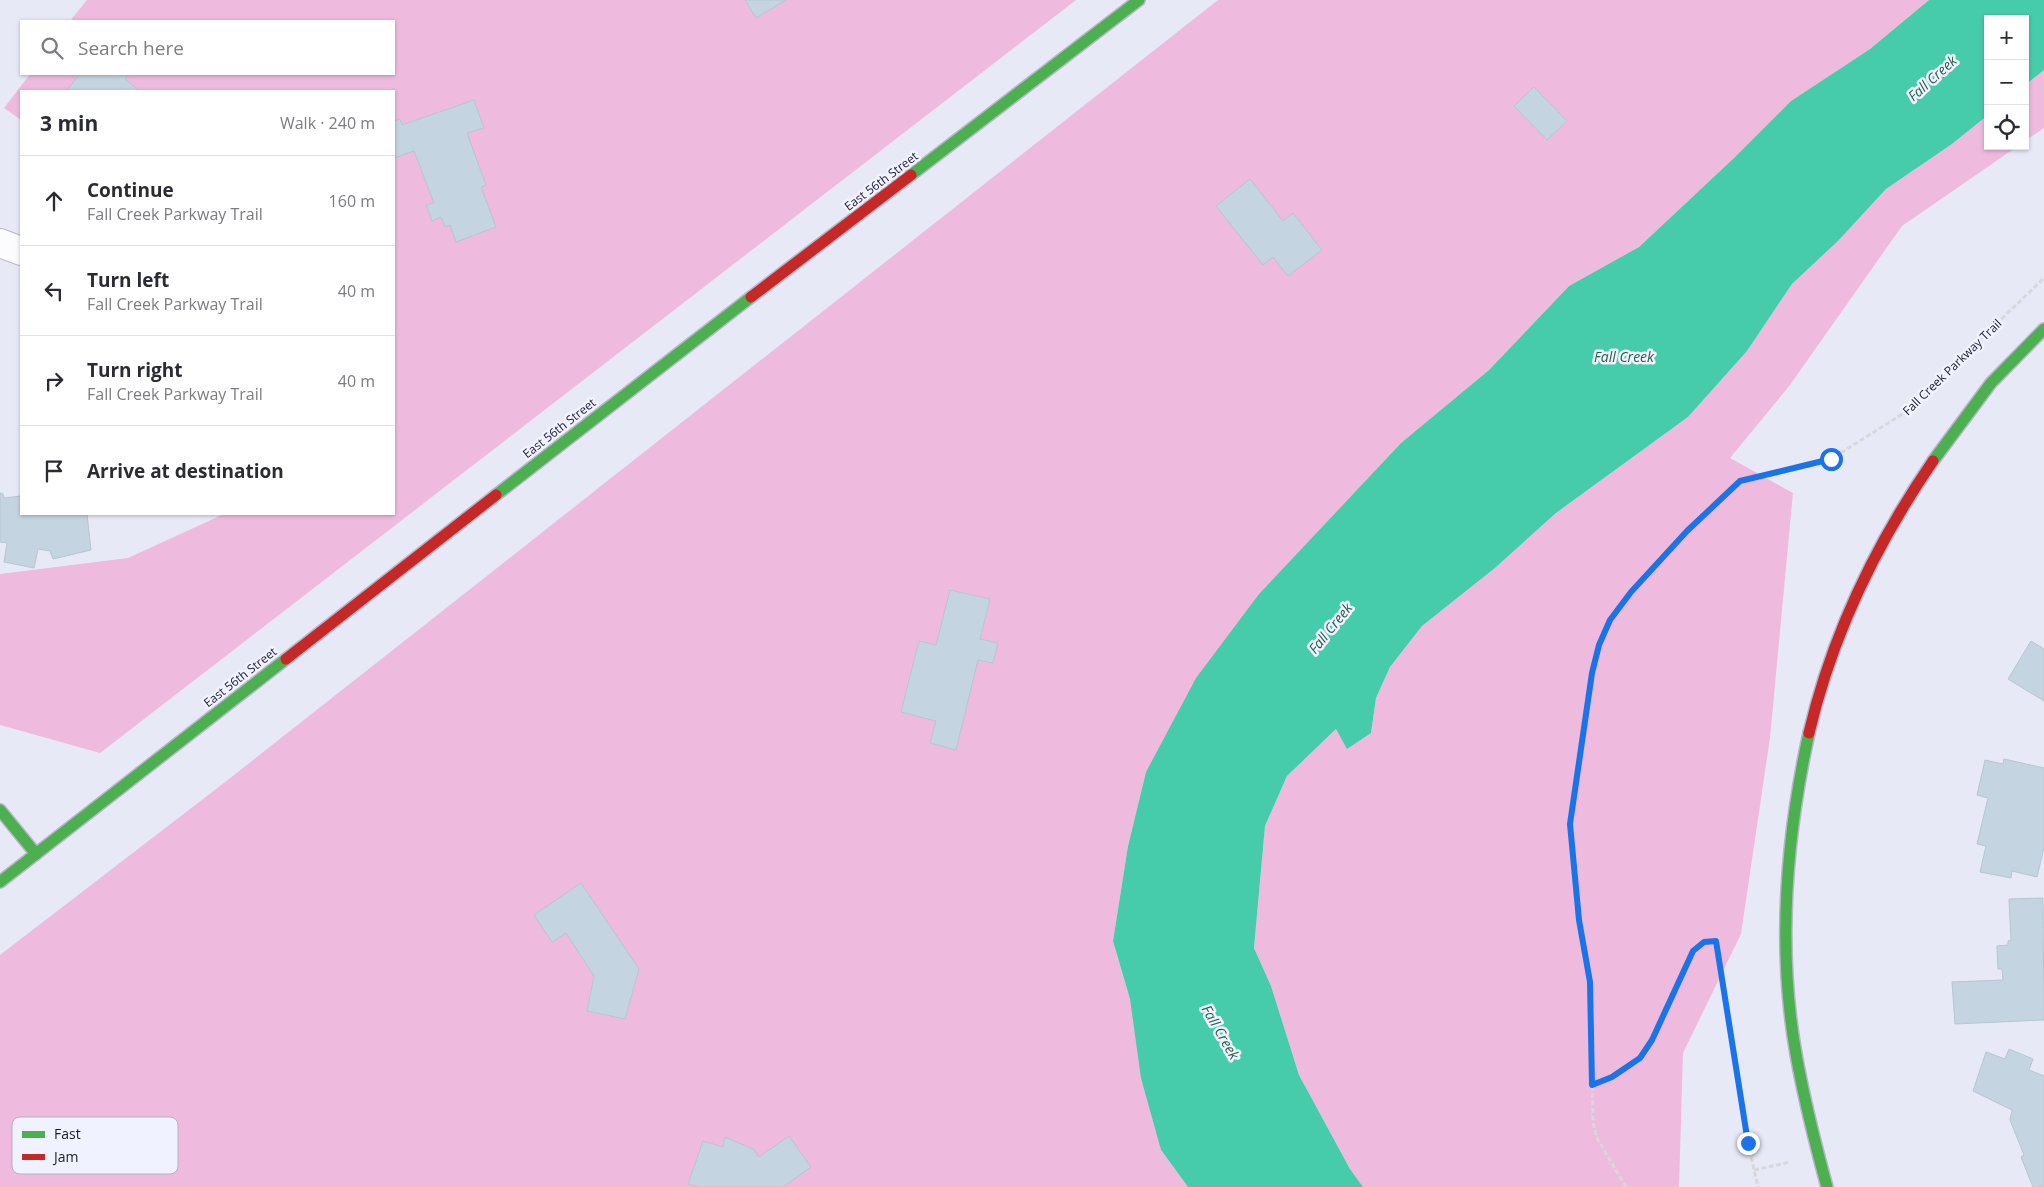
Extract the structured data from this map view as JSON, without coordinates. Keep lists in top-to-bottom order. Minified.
{"streets":{"main road":["East 56th Street"],"path":["Fall Creek Parkway Trail"]},"water":["Fall Creek"],"legend":["Fast","Jam"],"page":{"map_buttons":["+","−"],"search":"Search here","heading":["3 min","Walk · 240 m"],"list":[["Continue","Fall Creek Parkway Trail","160 m"],["Turn left","Fall Creek Parkway Trail","40 m"],["Turn right","Fall Creek Parkway Trail","40 m"],"Arrive at destination"]}}
